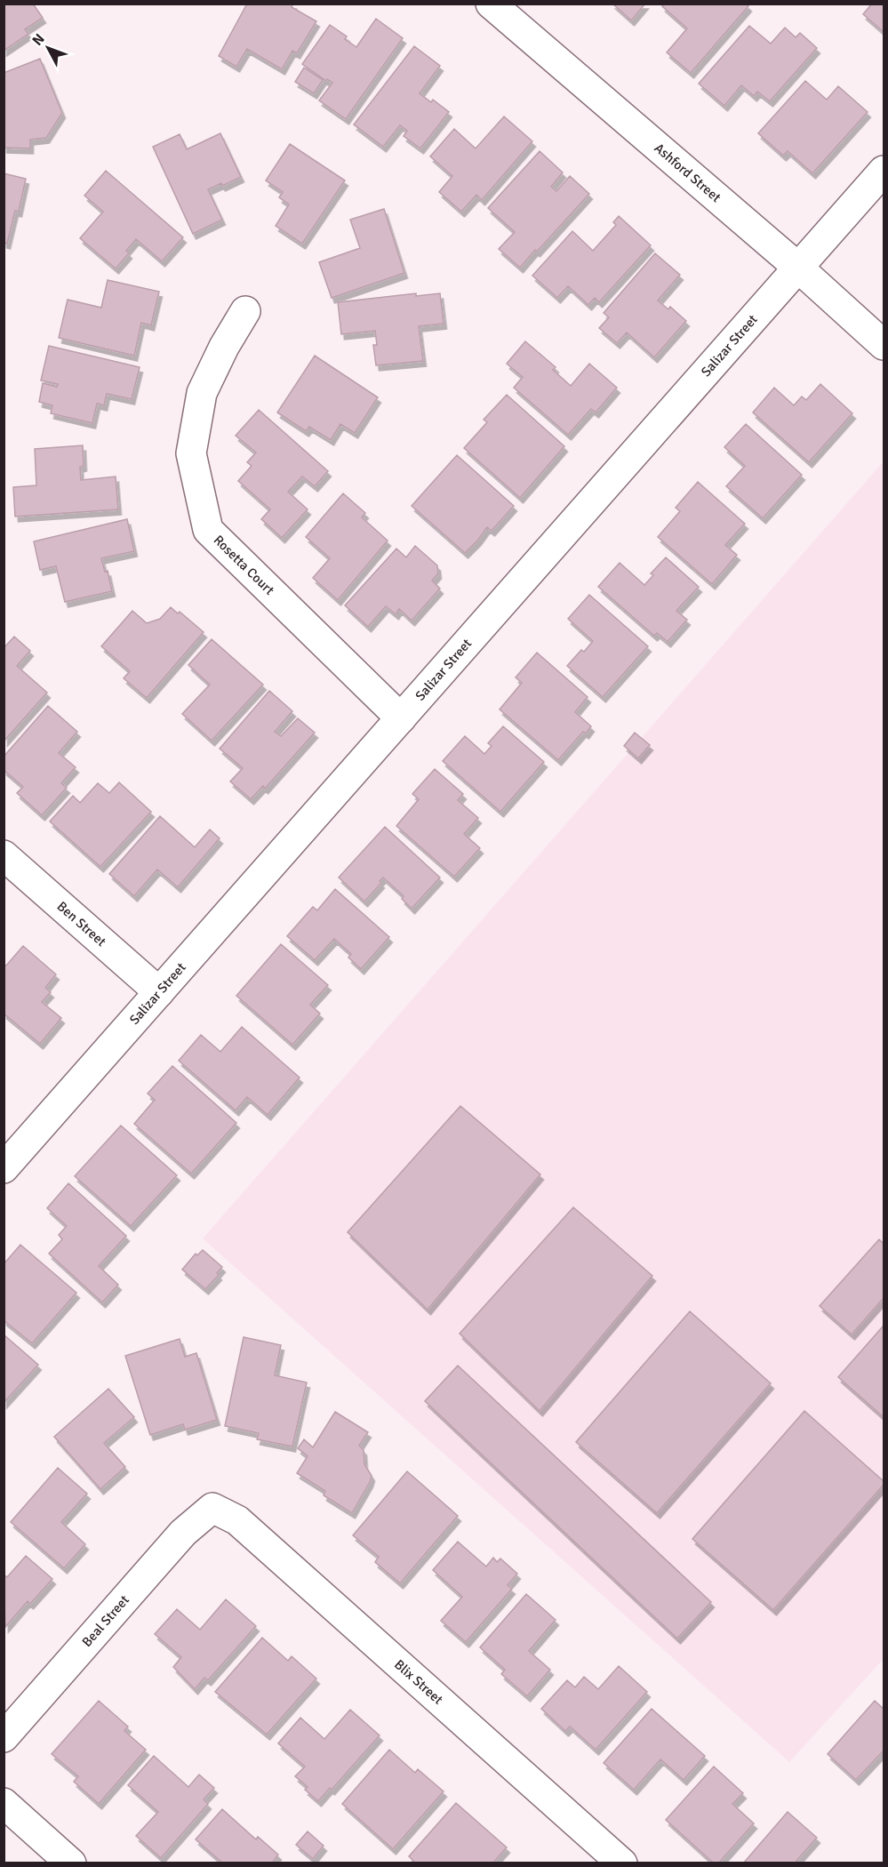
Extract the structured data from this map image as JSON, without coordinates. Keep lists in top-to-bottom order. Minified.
{"streets":{"street":["Ashford Street","Salizar Street","Rosetta Court","Ben Street","Beal Street","Blix Street"]},"crossings":[["Ashford Street","Salizar Street"],["Salizar Street","Rosetta Court"],["Salizar Street","Ben Street"],["Beal Street","Blix Street"]],"north":"top left"}
